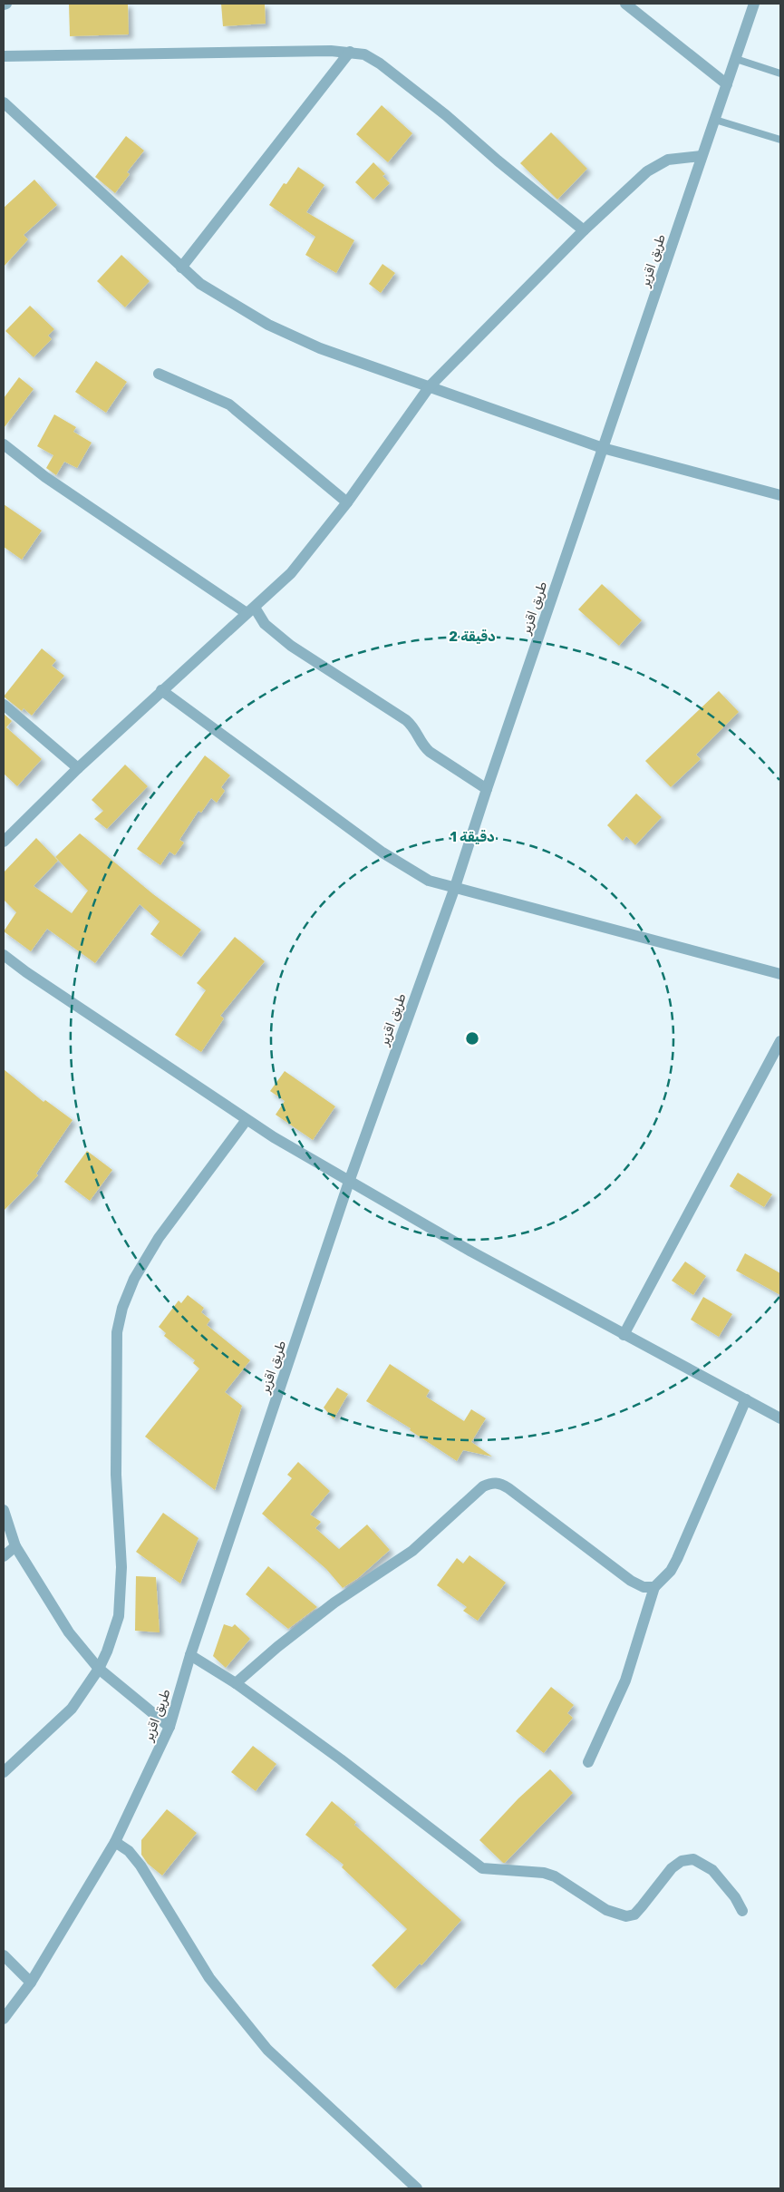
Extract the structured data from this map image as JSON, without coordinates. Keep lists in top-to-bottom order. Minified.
{"streets":{"street":["طريق اقزير"]},"rings":["2 دقيقة","1 دقيقة"]}
